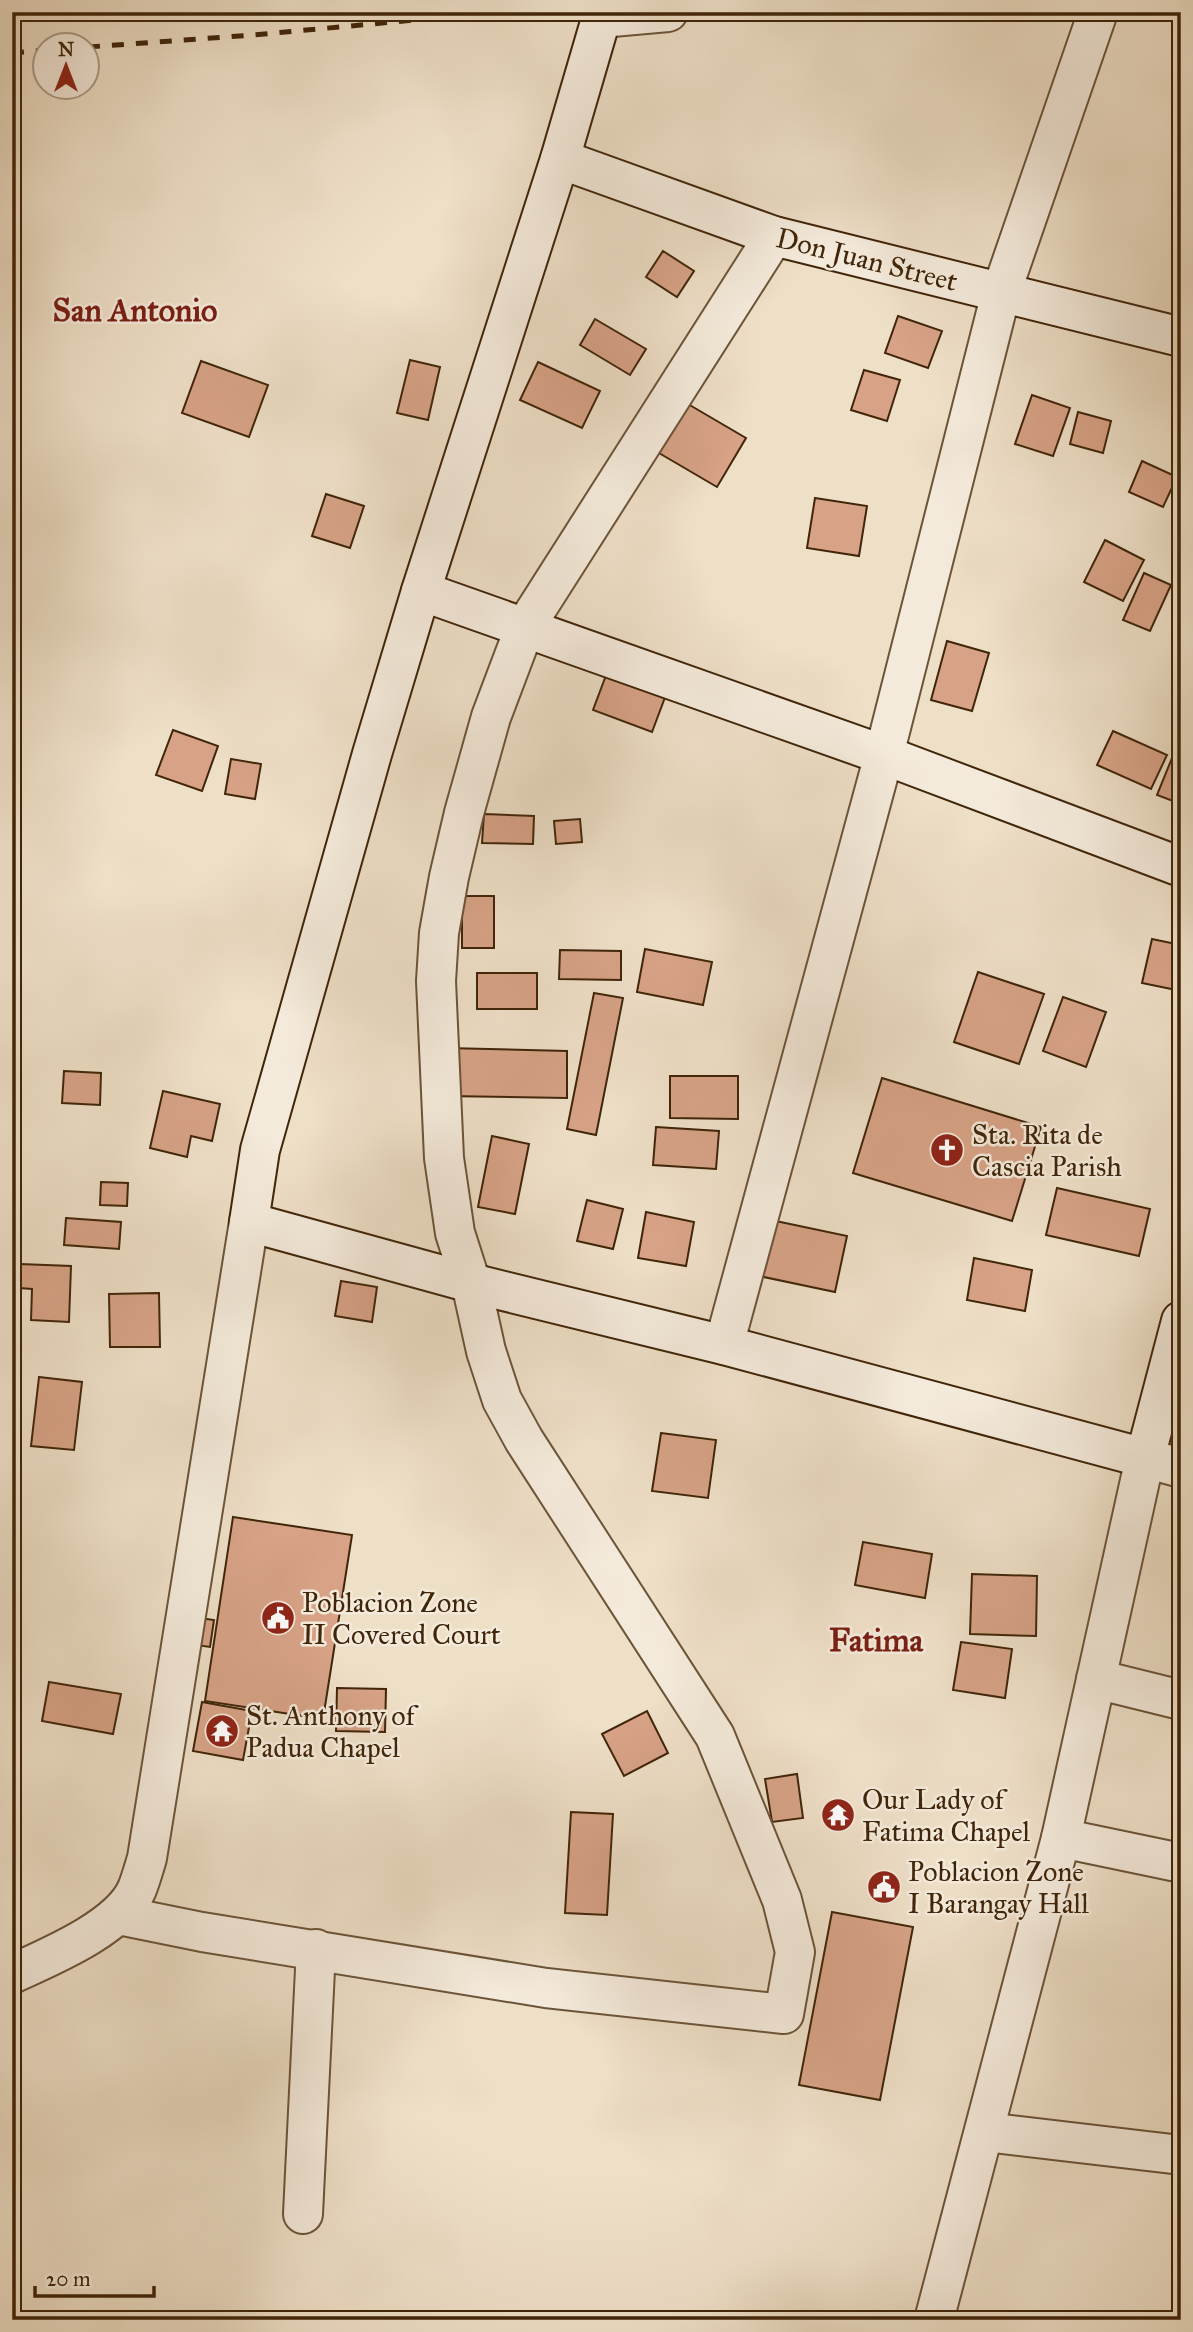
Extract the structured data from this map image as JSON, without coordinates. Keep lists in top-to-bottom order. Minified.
{"streets":{"street":["Don Juan Street"]},"districts":["San Antonio","Fatima"],"places":{"church":["Sta. Rita de Cascia Parish"],"public building":["Poblacion Zone II Covered Court","Poblacion Zone I Barangay Hall"],"temple":["St. Anthony of Padua Chapel","Our Lady of Fatima Chapel"]},"scale_bar":"20 m","north":"top"}
